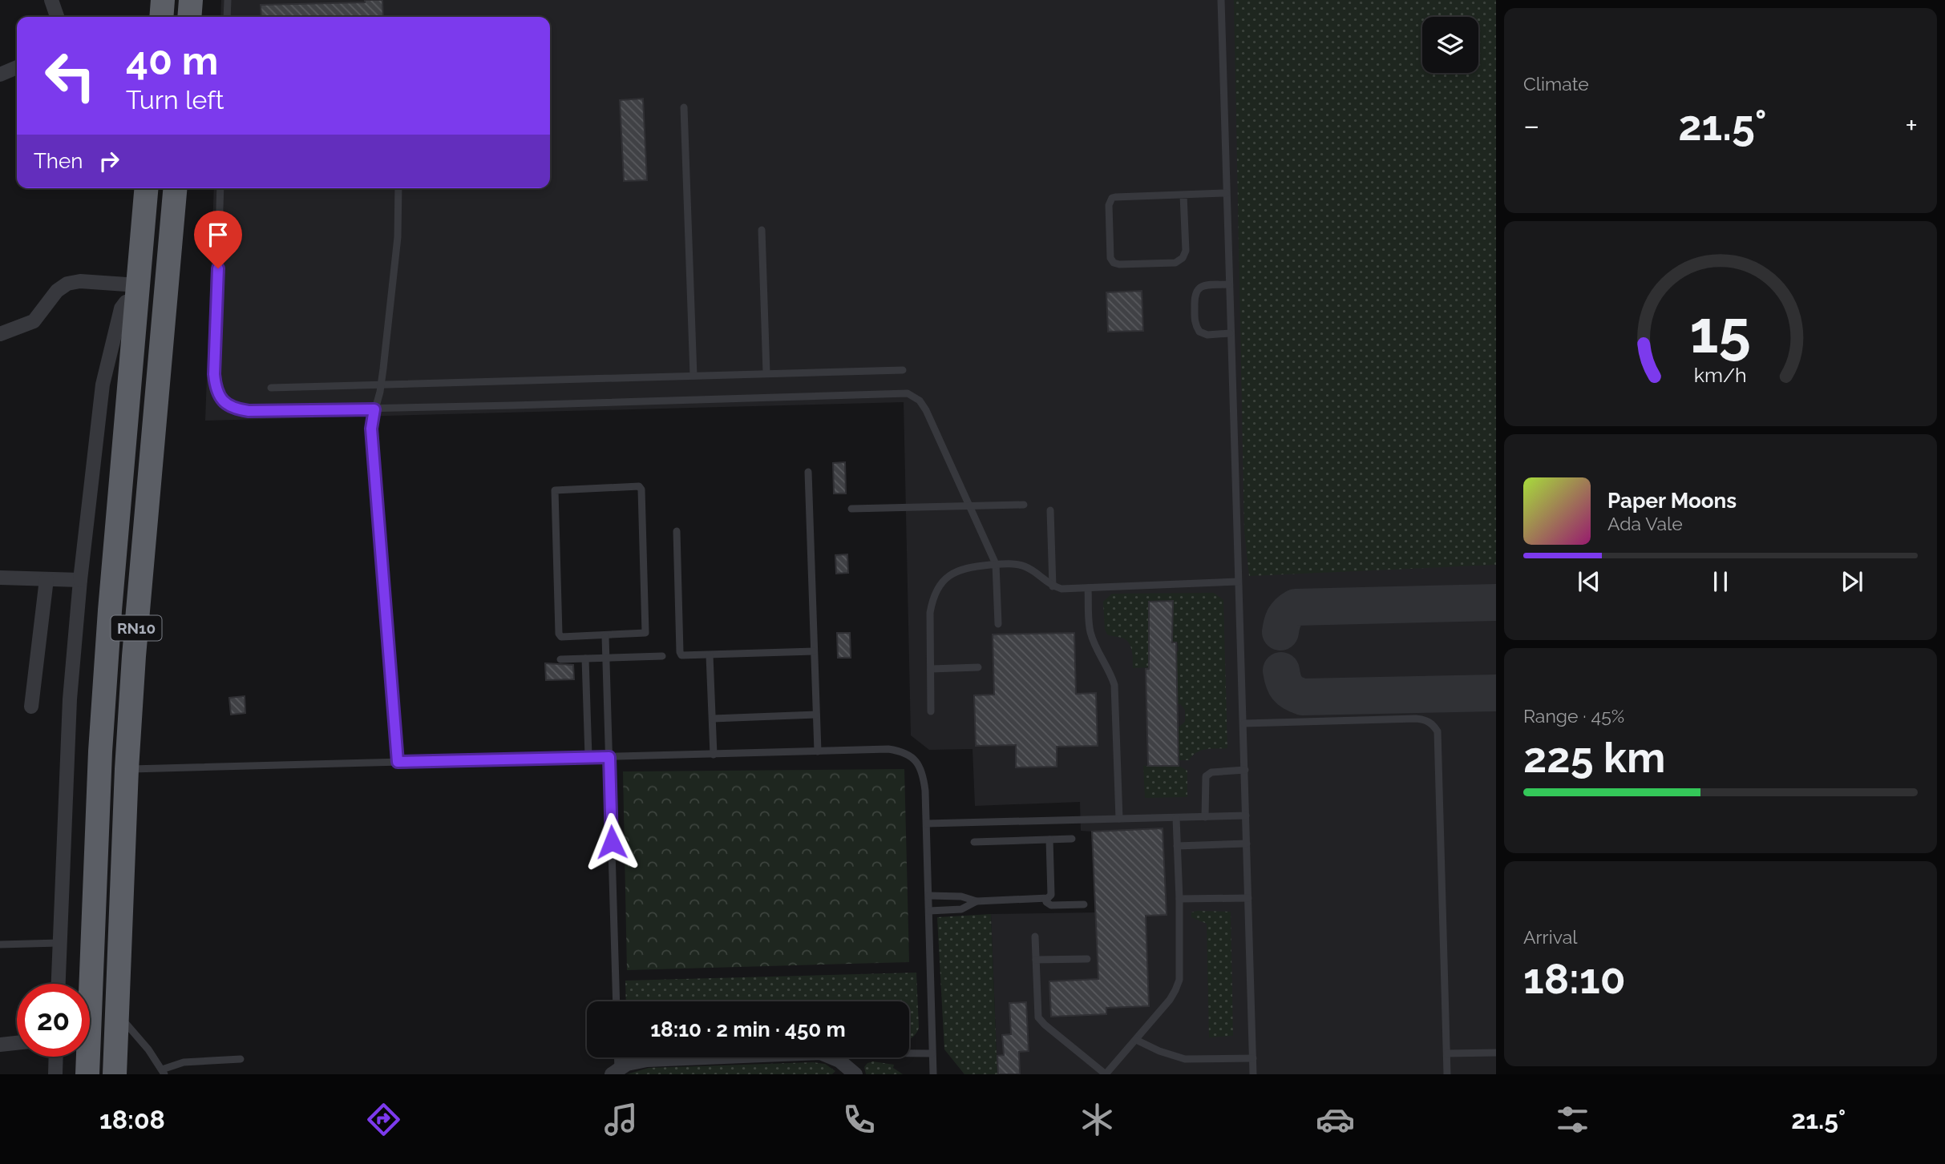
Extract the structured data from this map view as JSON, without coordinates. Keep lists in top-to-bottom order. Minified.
{"streets":{"highway":["RN10"]},"page":{"tile":["Climate",["Range · 45%","225 km"],["Arrival","18:10"]],"turn":["40 m","Turn left"],"heat":["−","21.5°","+"],"then":"Then","song":["Paper Moons","Ada Vale"],"limit":"20","trip":"18:10 · 2 min · 450 m","tabs":["18:08","21.5°"],"gauge":["15","km/h"]}}
